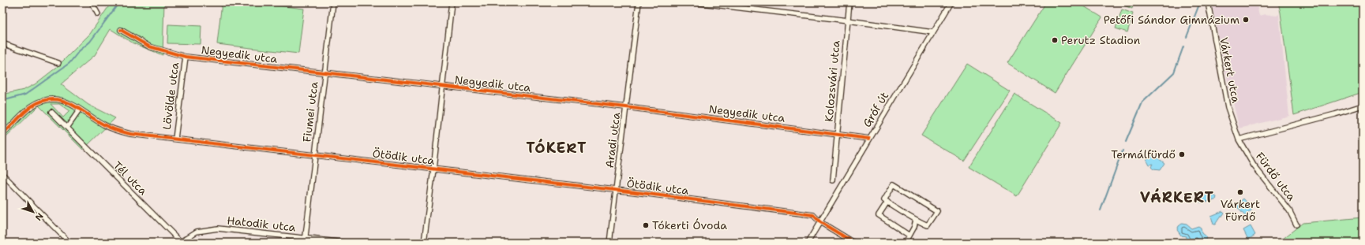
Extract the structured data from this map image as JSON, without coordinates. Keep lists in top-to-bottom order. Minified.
{"streets":{"street":["Negyedik utca","Várkert utca","Kolozsvári utca","Lövölde utca","Gróf út","Fiumei utca","Aradi utca","Ötödik utca","Fürdő utca","Tél utca","Hatodik utca"]},"crossings":[["Negyedik utca","Kolozsvári utca"],["Negyedik utca","Lövölde utca"],["Negyedik utca","Gróf út"],["Negyedik utca","Fiumei utca"],["Negyedik utca","Aradi utca"],["Várkert utca","Fürdő utca"],["Lövölde utca","Ötödik utca"],["Gróf út","Ötödik utca"],["Fiumei utca","Ötödik utca"],["Fiumei utca","Hatodik utca"],["Aradi utca","Ötödik utca"],["Tél utca","Hatodik utca"]],"districts":["TÓKERT","VÁRKERT"],"places":["Petőfi Sándor Gimnázium","Perutz Stadion","Termálfürdő","Várkert Fürdő","Tókerti Óvoda"],"north":"bottom right"}
